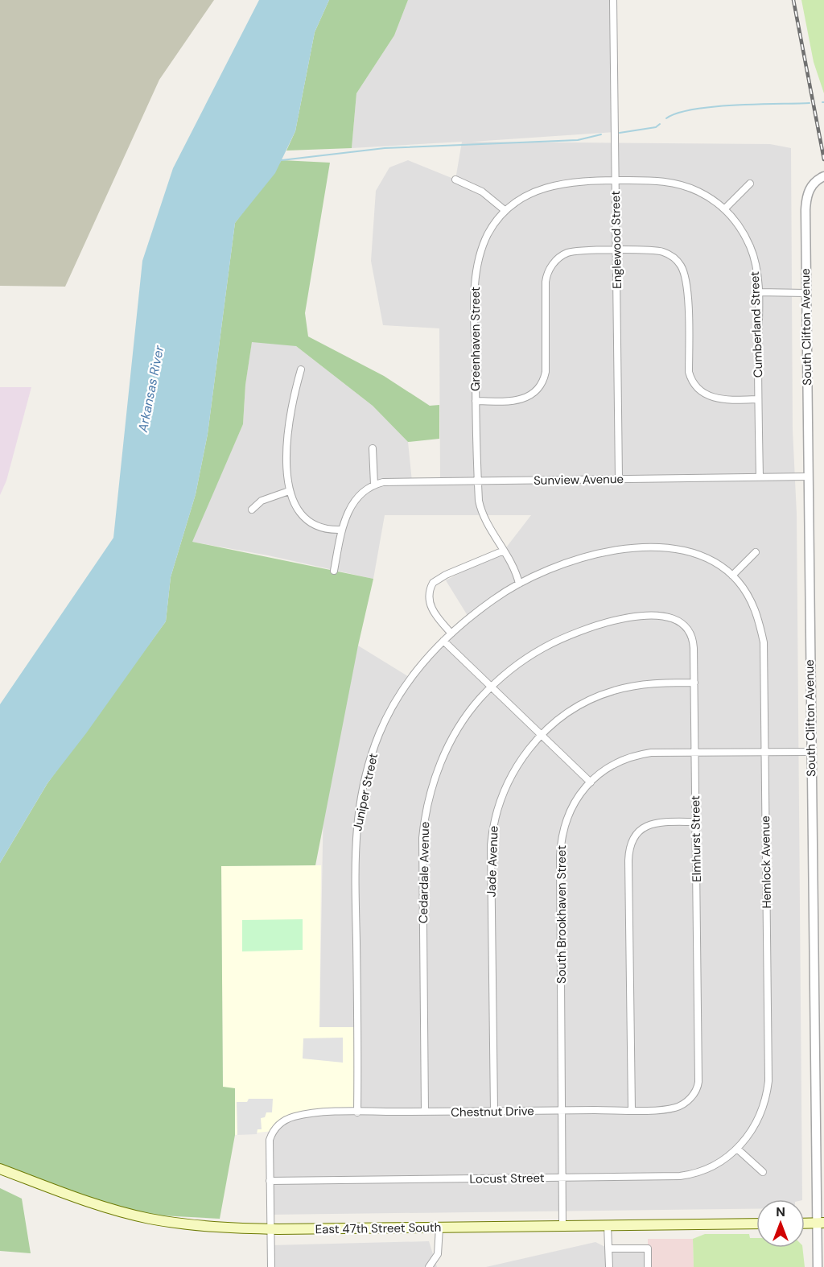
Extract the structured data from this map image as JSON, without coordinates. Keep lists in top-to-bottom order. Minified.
{"streets":{"main road":["East 47th Street South"],"street":["Englewood Street","Cumberland Street","South Clifton Avenue","Greenhaven Street","Sunview Avenue","Juniper Street","Elmhurst Street","Jade Avenue","Hemlock Avenue","Cedardale Avenue","South Brookhaven Street","Chestnut Drive","Locust Street"]},"crossings":[["Englewood Street","Cumberland Street"],["Englewood Street","Greenhaven Street"],["Englewood Street","Sunview Avenue"],["Cumberland Street","Greenhaven Street"],["Cumberland Street","Sunview Avenue"],["South Clifton Avenue","Sunview Avenue"],["South Clifton Avenue","South Brookhaven Street"],["Greenhaven Street","Sunview Avenue"],["Greenhaven Street","Juniper Street"],["Juniper Street","Hemlock Avenue"],["Juniper Street","Chestnut Drive"],["Elmhurst Street","Jade Avenue"],["Elmhurst Street","Cedardale Avenue"],["Elmhurst Street","South Brookhaven Street"],["Elmhurst Street","Chestnut Drive"],["Jade Avenue","Chestnut Drive"],["Hemlock Avenue","South Brookhaven Street"],["Hemlock Avenue","Locust Street"],["Cedardale Avenue","Chestnut Drive"],["South Brookhaven Street","Chestnut Drive"],["South Brookhaven Street","Locust Street"],["South Brookhaven Street","East 47th Street South"],["Chestnut Drive","Locust Street"]],"water":["Arkansas River"],"north":"top"}
